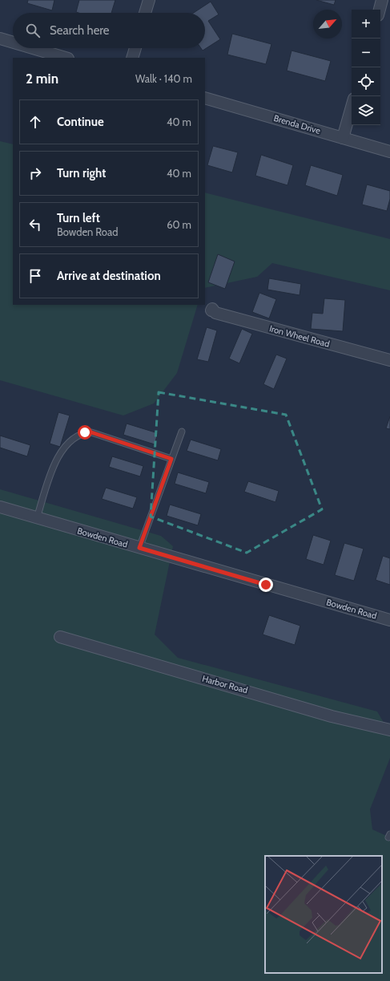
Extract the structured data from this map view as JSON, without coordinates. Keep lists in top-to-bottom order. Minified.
{"streets":{"street":["Brenda Drive","Iron Wheel Road","Bowden Road","Harbor Road"]},"north":"top right","page":{"map_buttons":["+","−"],"search":"Search here","heading":["2 min","Walk · 140 m"],"list":[["Continue","40 m"],["Turn right","40 m"],["Turn left","Bowden Road","60 m"],"Arrive at destination"]}}
